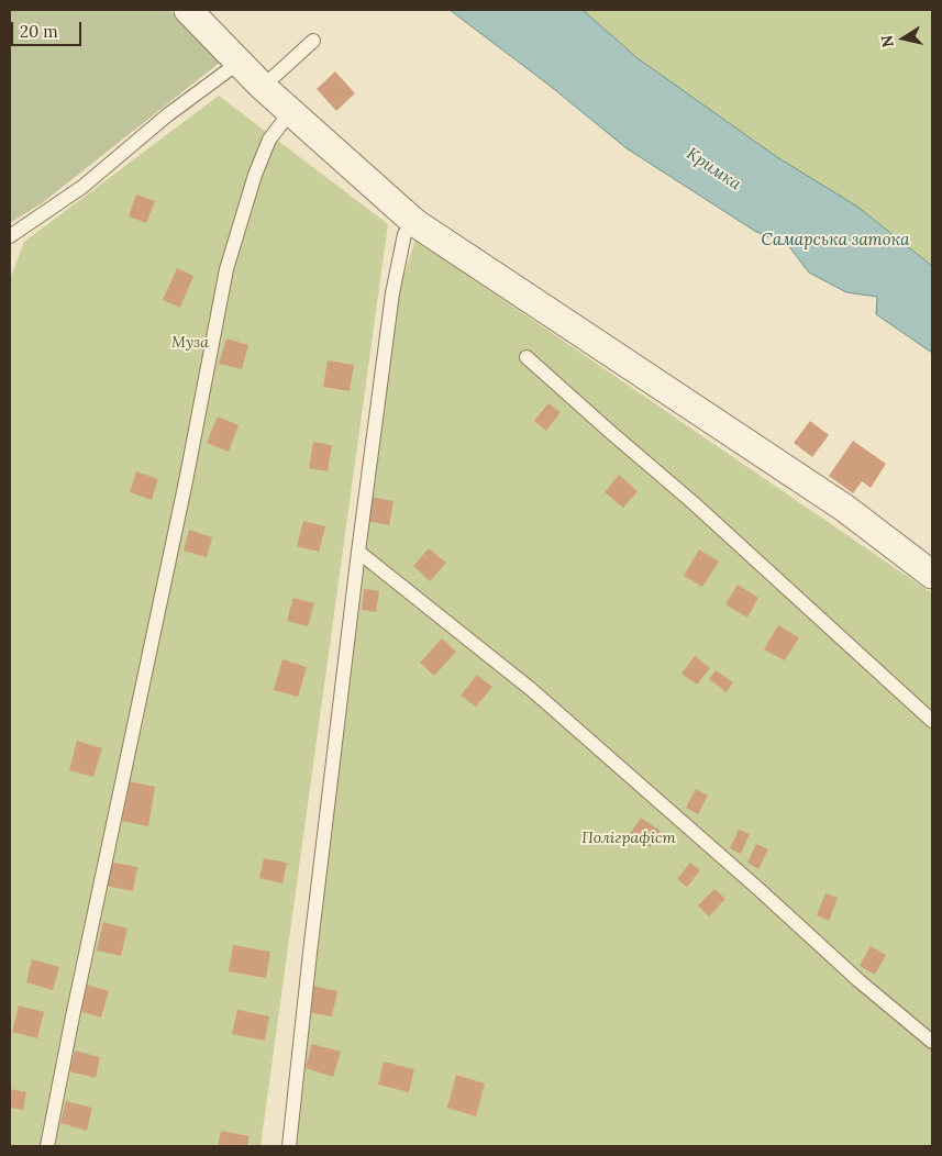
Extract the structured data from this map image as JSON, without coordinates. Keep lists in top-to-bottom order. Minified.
{"water":["Кримка","Самарська затока"],"parks":["Муза","Поліграфіст"],"scale_bar":"20 m","north":"left"}
